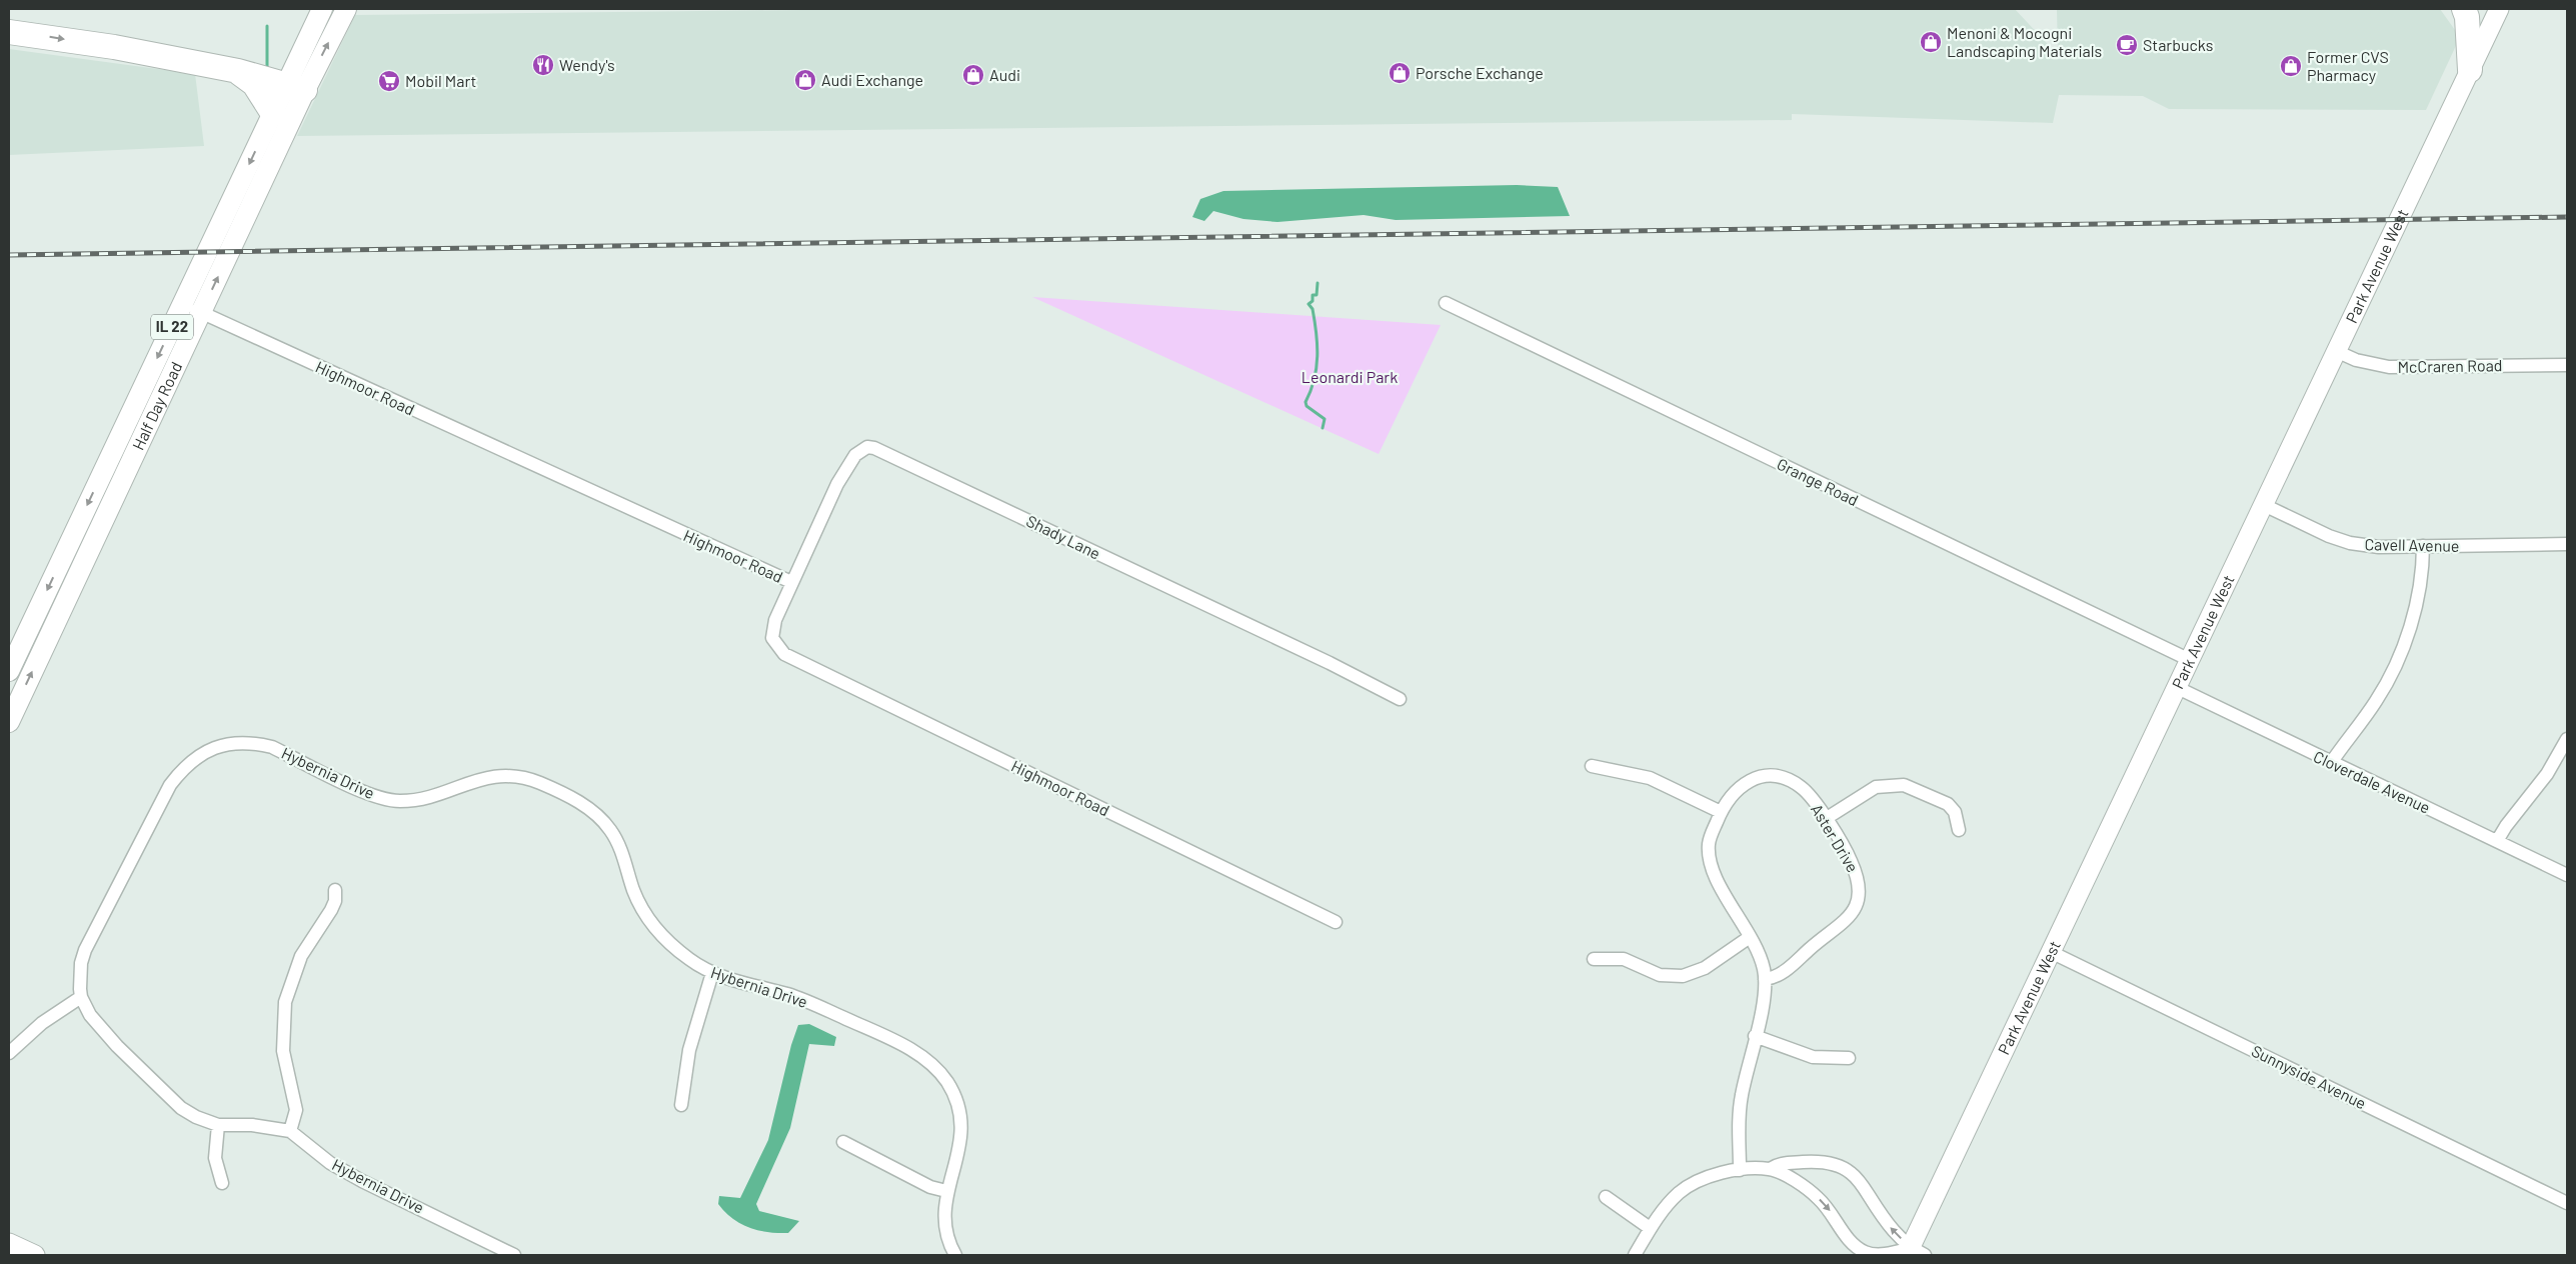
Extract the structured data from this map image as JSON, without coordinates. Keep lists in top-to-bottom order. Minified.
{"streets":{"main road":["IL 22","Half Day Road"],"street":["Park Avenue West","McCraren Road","Highmoor Road","Grange Road","Shady Lane","Cavell Avenue","Hybernia Drive","Cloverdale Avenue","Aster Drive","Sunnyside Avenue"]},"crossings":[["Park Avenue West","McCraren Road"],["Park Avenue West","Grange Road"],["Park Avenue West","Cavell Avenue"],["Park Avenue West","Cloverdale Avenue"],["Park Avenue West","Sunnyside Avenue"],["Highmoor Road","Half Day Road"],["Highmoor Road","Shady Lane"]],"parks":["Leonardi Park"],"places":{"shop":["Menoni & Mocogni Landscaping Materials","Former CVS Pharmacy","Porsche Exchange","Audi","Audi Exchange"],"cafe":["Starbucks"],"restaurant":["Wendy's"],"supermarket":["Mobil Mart"]}}
